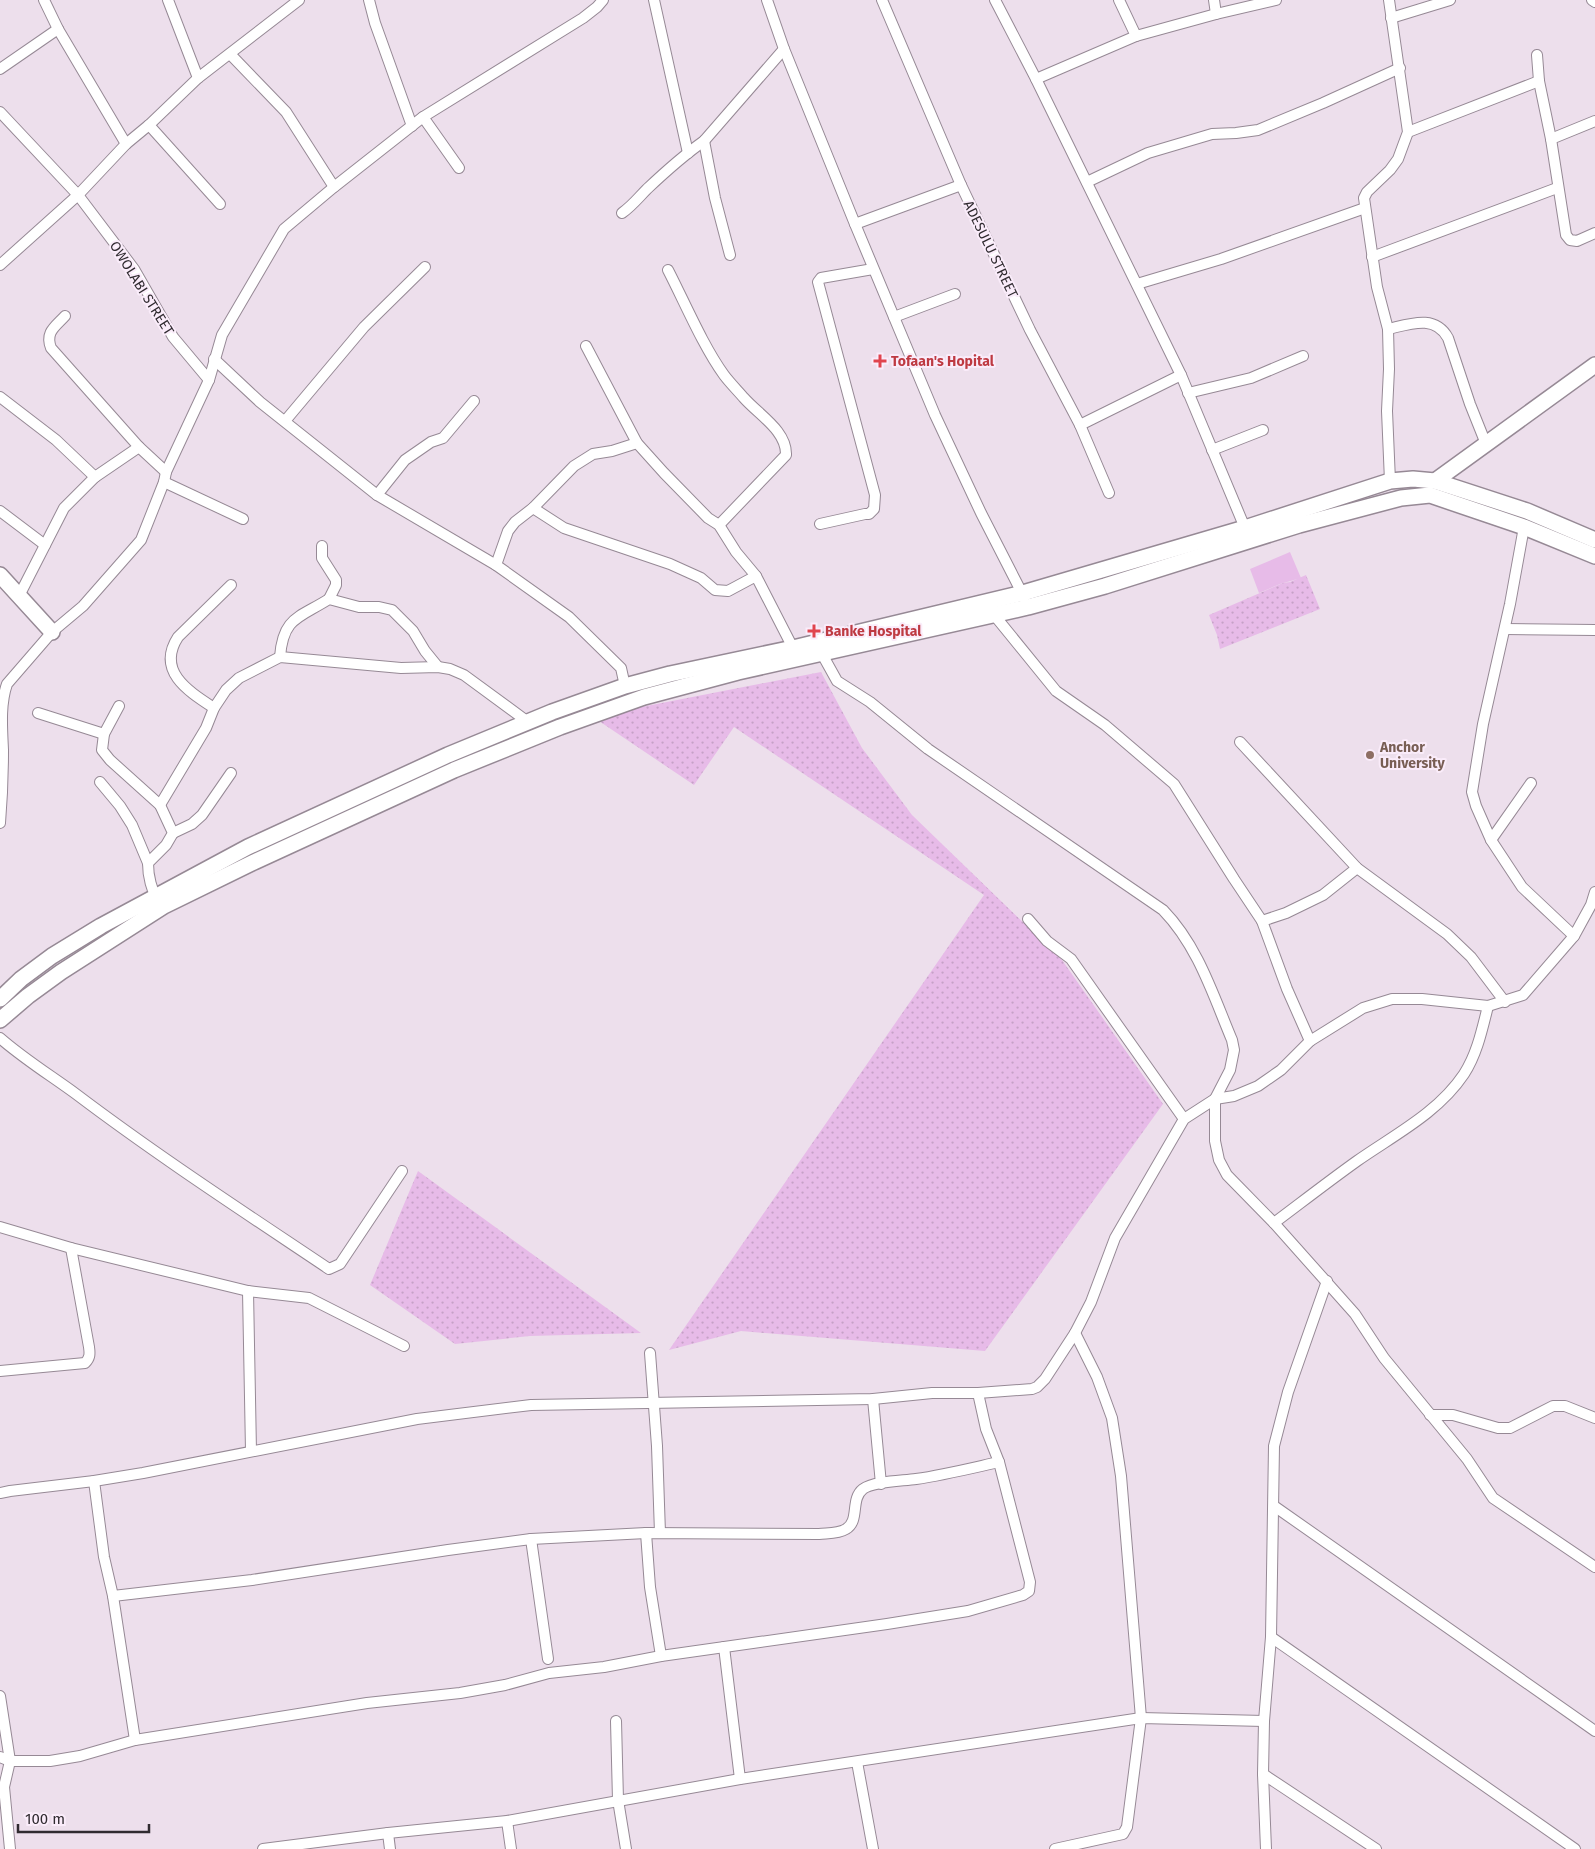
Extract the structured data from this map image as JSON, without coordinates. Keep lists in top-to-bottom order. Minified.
{"streets":{"street":["ADESULU STREET","OWOLABI STREET"]},"places":{"health":["Tofaan's Hopital","Banke Hospital"],"other":["Anchor University"]},"scale_bar":"100 m"}
